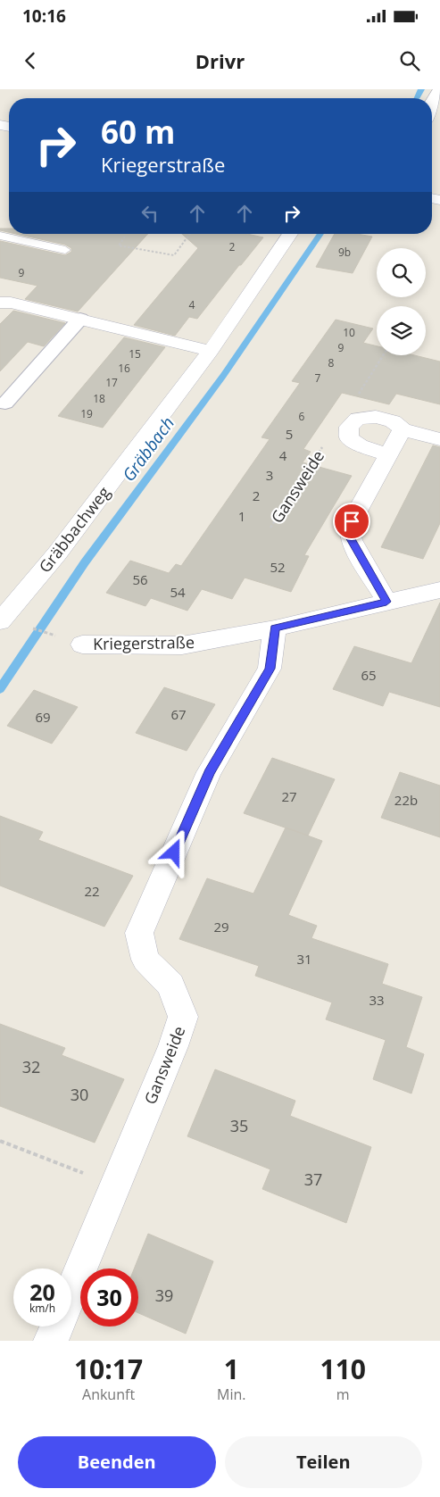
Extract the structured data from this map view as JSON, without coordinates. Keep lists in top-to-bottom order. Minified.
{"streets":{"street":["Gansweide","Gräbbachweg","Kriegerstraße"]},"crossings":[["Gansweide","Kriegerstraße"]],"water":["Gräbbach"],"house_numbers":["2","9b","9","4","10","9","15","8","16","7","17","18","19","6","5","4","3","2","1","52","56","54","65","67","69","27","22b","22","29","31","33","32","30","35","37","39"],"page":{"status":"10:16","header":"Drivr","turn":["60 m","Kriegerstraße"],"speed":"20 km/h","limit":"30","eta":["10:17","Ankunft","1","Min.","110","m"],"buttons":["Beenden","Teilen"]}}
